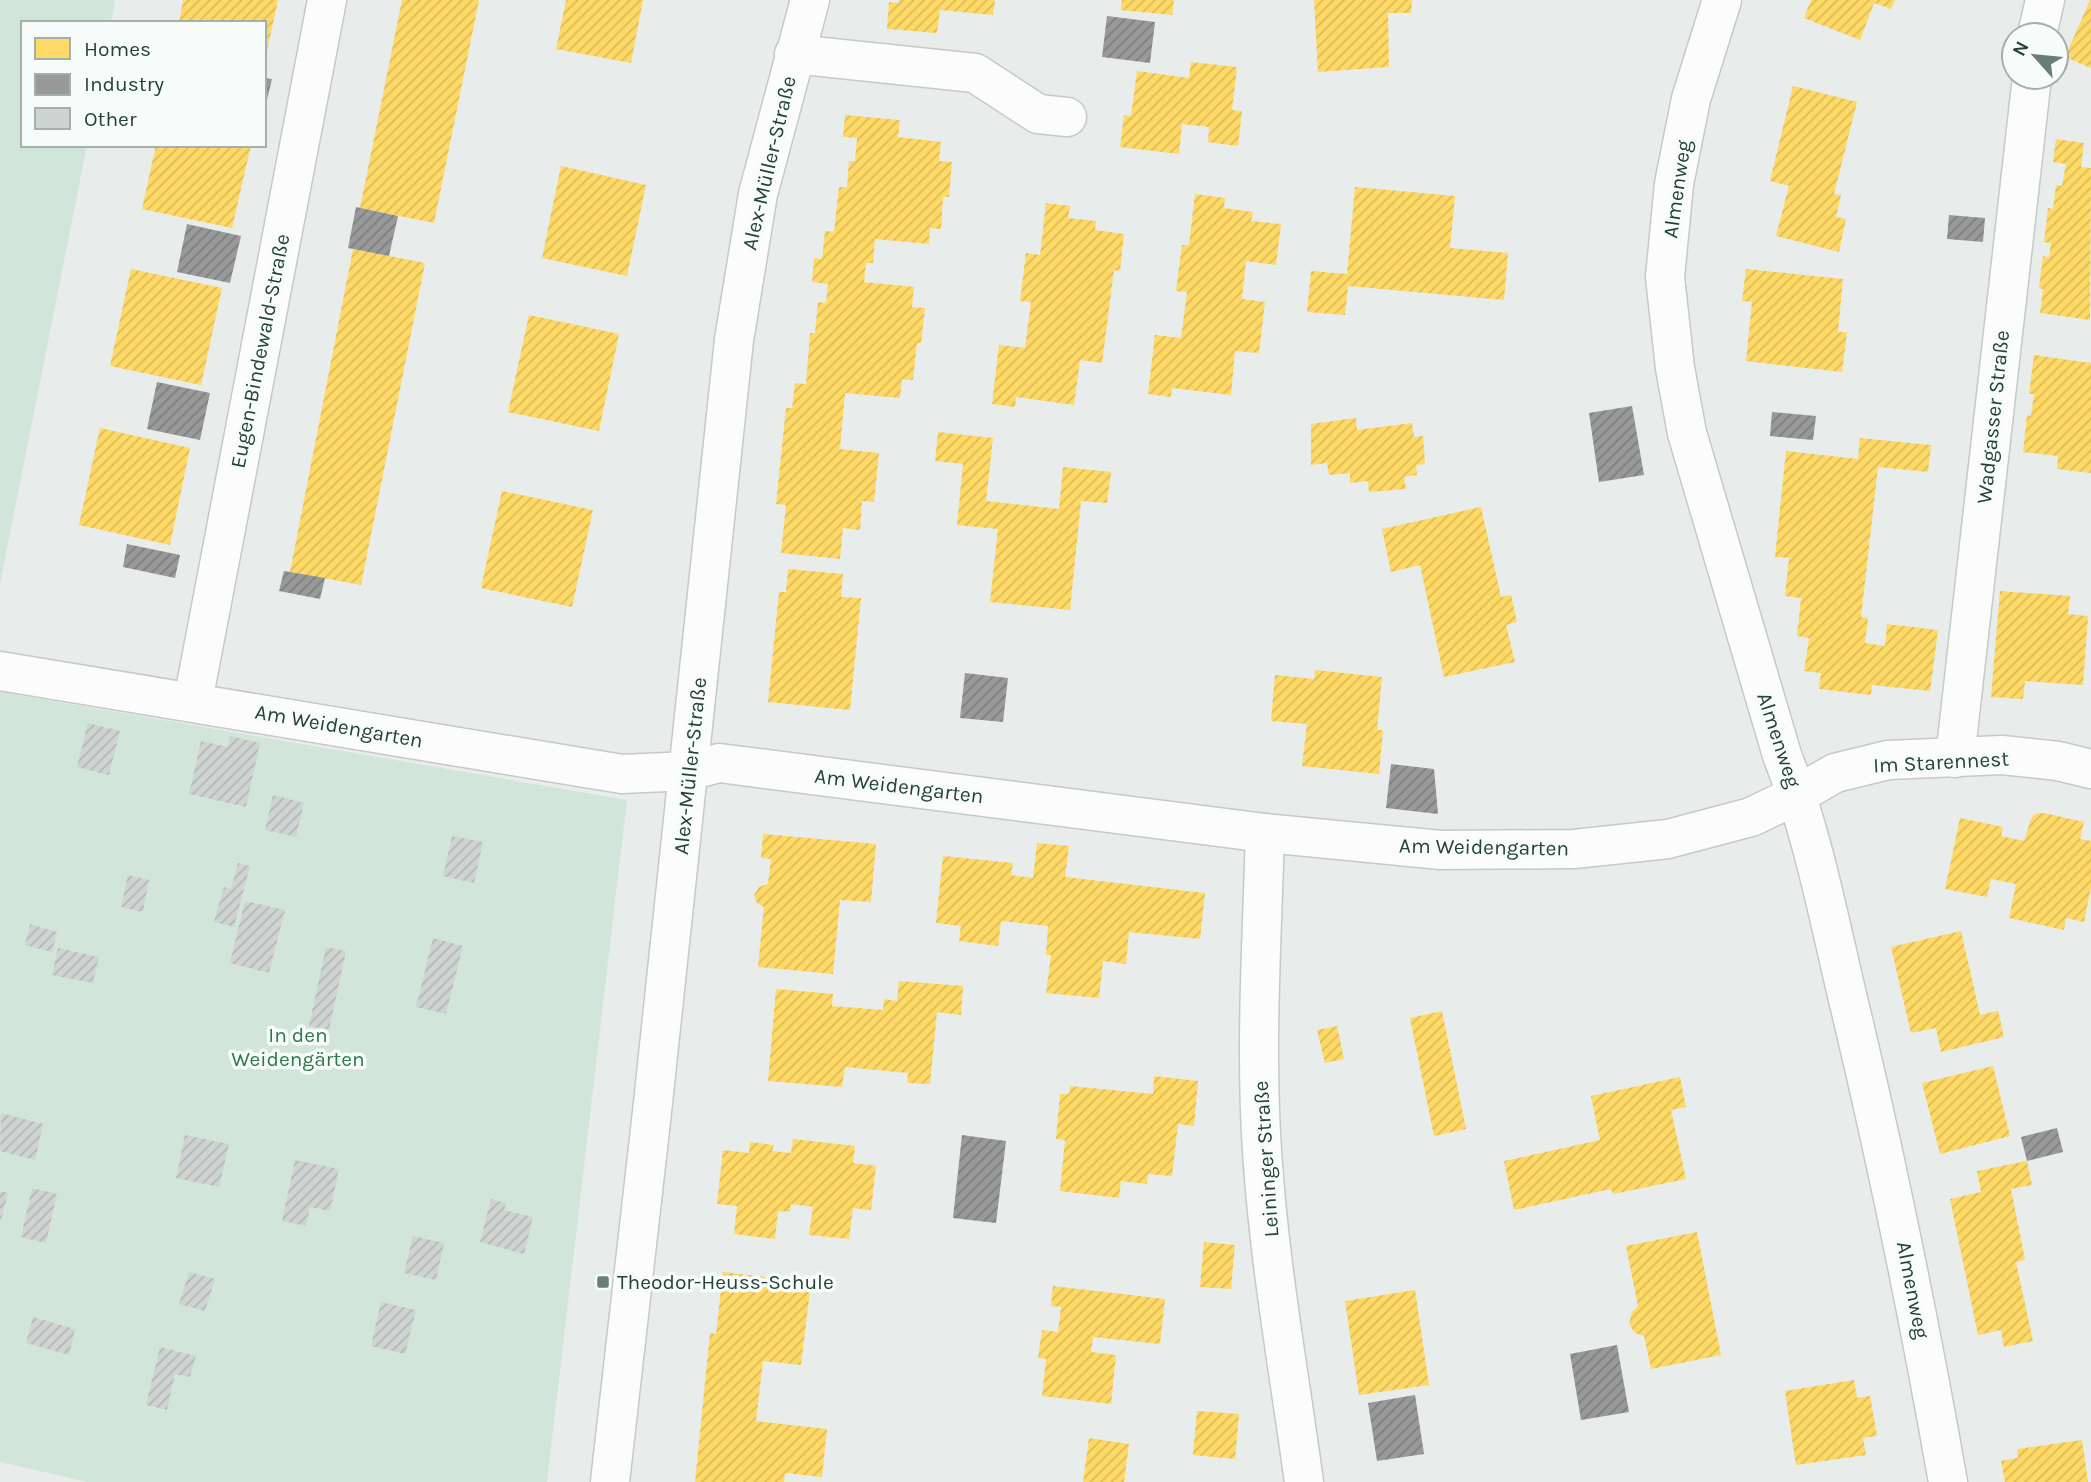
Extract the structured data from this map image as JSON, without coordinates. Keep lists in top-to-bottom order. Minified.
{"streets":{"street":["Alex-Müller-Straße","Almenweg","Eugen-Bindewald-Straße","Wadgasser Straße","Am Weidengarten","Im Starennest","Leininger Straße"]},"crossings":[["Alex-Müller-Straße","Am Weidengarten"],["Almenweg","Am Weidengarten"],["Almenweg","Im Starennest"],["Eugen-Bindewald-Straße","Am Weidengarten"],["Wadgasser Straße","Im Starennest"],["Am Weidengarten","Im Starennest"],["Am Weidengarten","Leininger Straße"]],"parks":["In den Weidengärten"],"places":{"transit":["Theodor-Heuss-Schule"]},"legend":["Homes","Industry","Other"],"north":"top left"}
